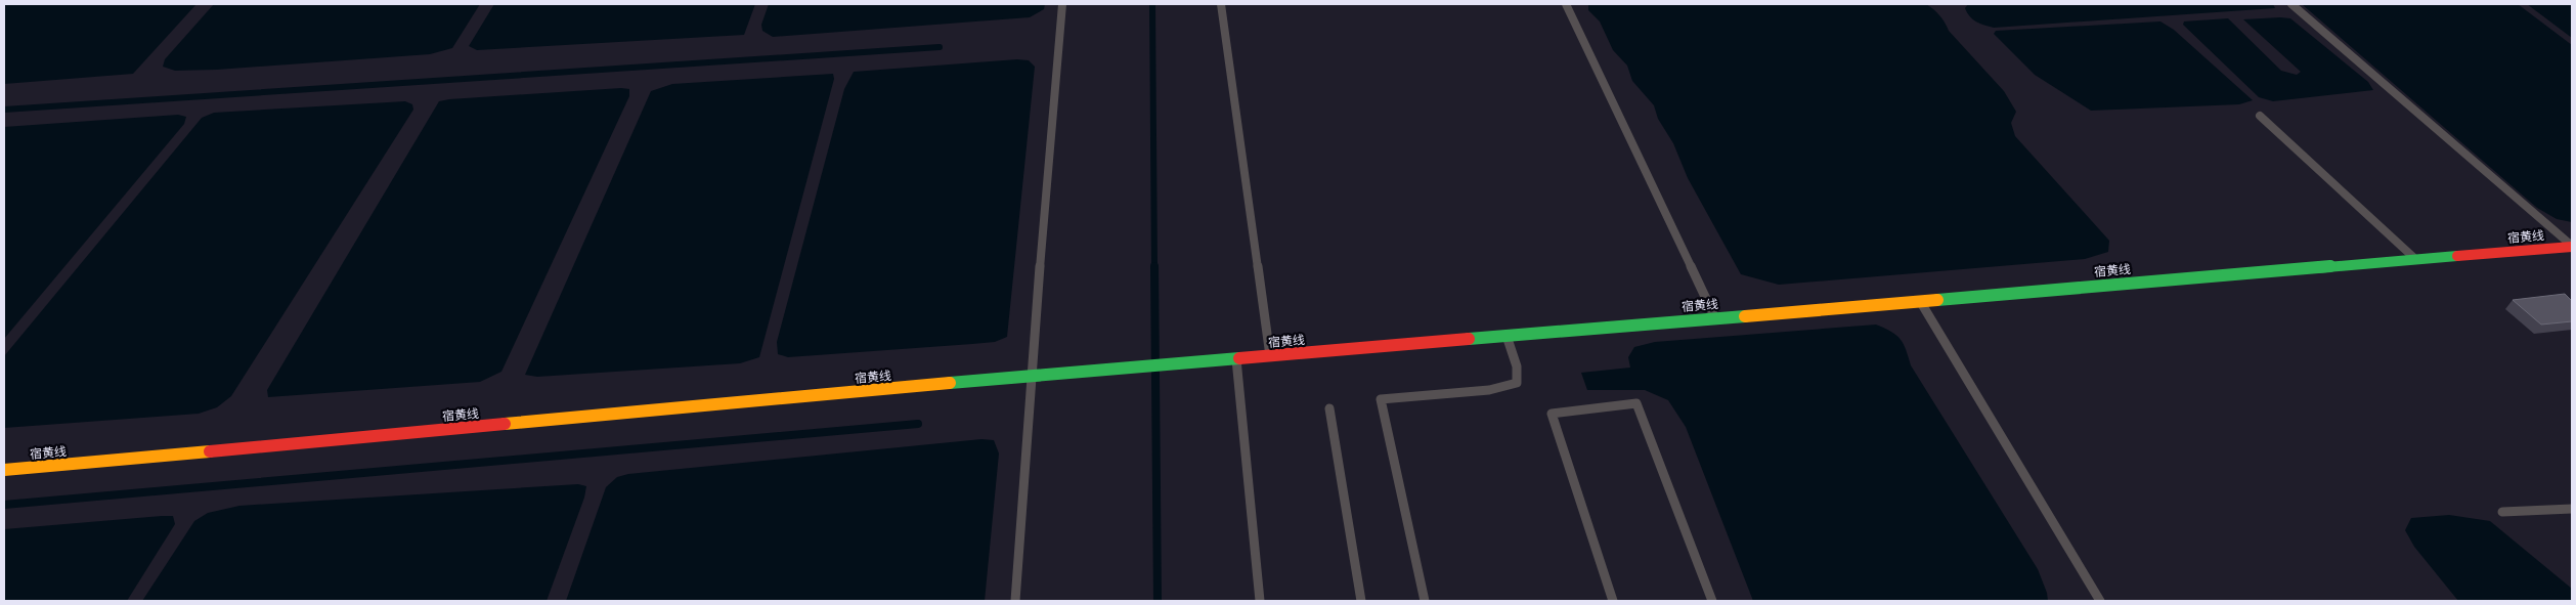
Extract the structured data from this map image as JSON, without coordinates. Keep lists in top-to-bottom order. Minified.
{"streets":{"main road":["宿黄线"]}}
